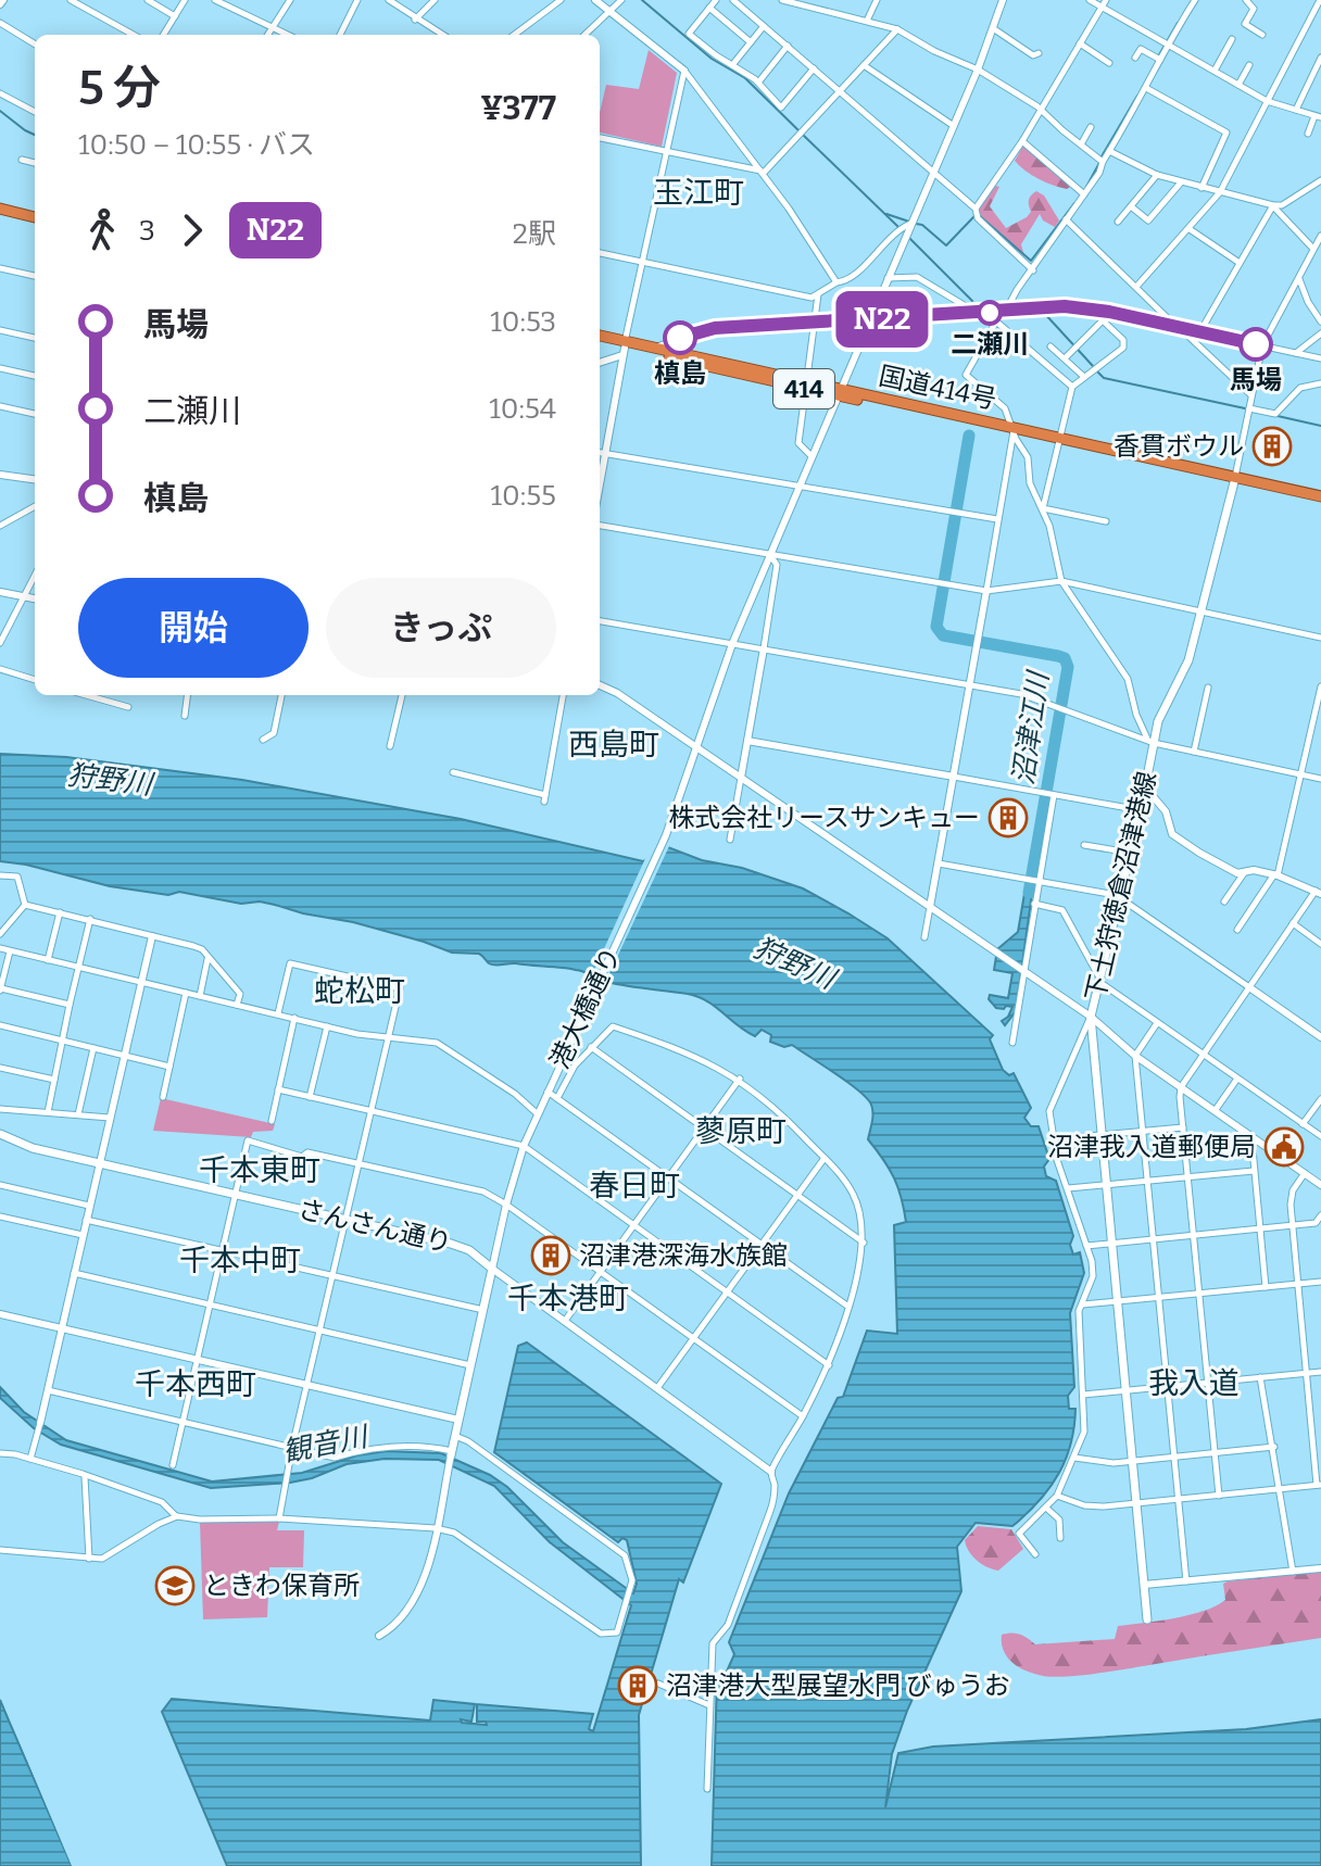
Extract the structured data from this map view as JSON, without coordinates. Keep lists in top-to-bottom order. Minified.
{"streets":{"highway":["国道414号","414"],"main road":["下土狩徳倉沼津港線","港大橋通り","さんさん通り"]},"crossings":[["国道414号","下土狩徳倉沼津港線"],["国道414号","港大橋通り"],["港大橋通り","さんさん通り"]],"districts":["玉江町","西島町","蛇松町","蓼原町","千本東町","春日町","千本中町","千本港町","我入道","千本西町"],"water":["沼津江川","狩野川","観音川"],"places":{"other":["二瀬川","槙島","馬場"],"building":["香貫ボウル","株式会社リースサンキュー","沼津港深海水族館","沼津港大型展望水門 びゅうお"],"public building":["沼津我入道郵便局"],"school or university":["ときわ保育所"]},"lines":["bus line N22"],"page":{"on_map":"N22","heading":["5 分","10:50 – 10:55 · バス","¥377"],"legs":["3","N22","2駅"],"list":[{"name":"馬場","value":"10:53"},{"name":"二瀬川","value":"10:54"},{"name":"槙島","value":"10:55"}],"buttons":["開始","きっぷ"]}}
